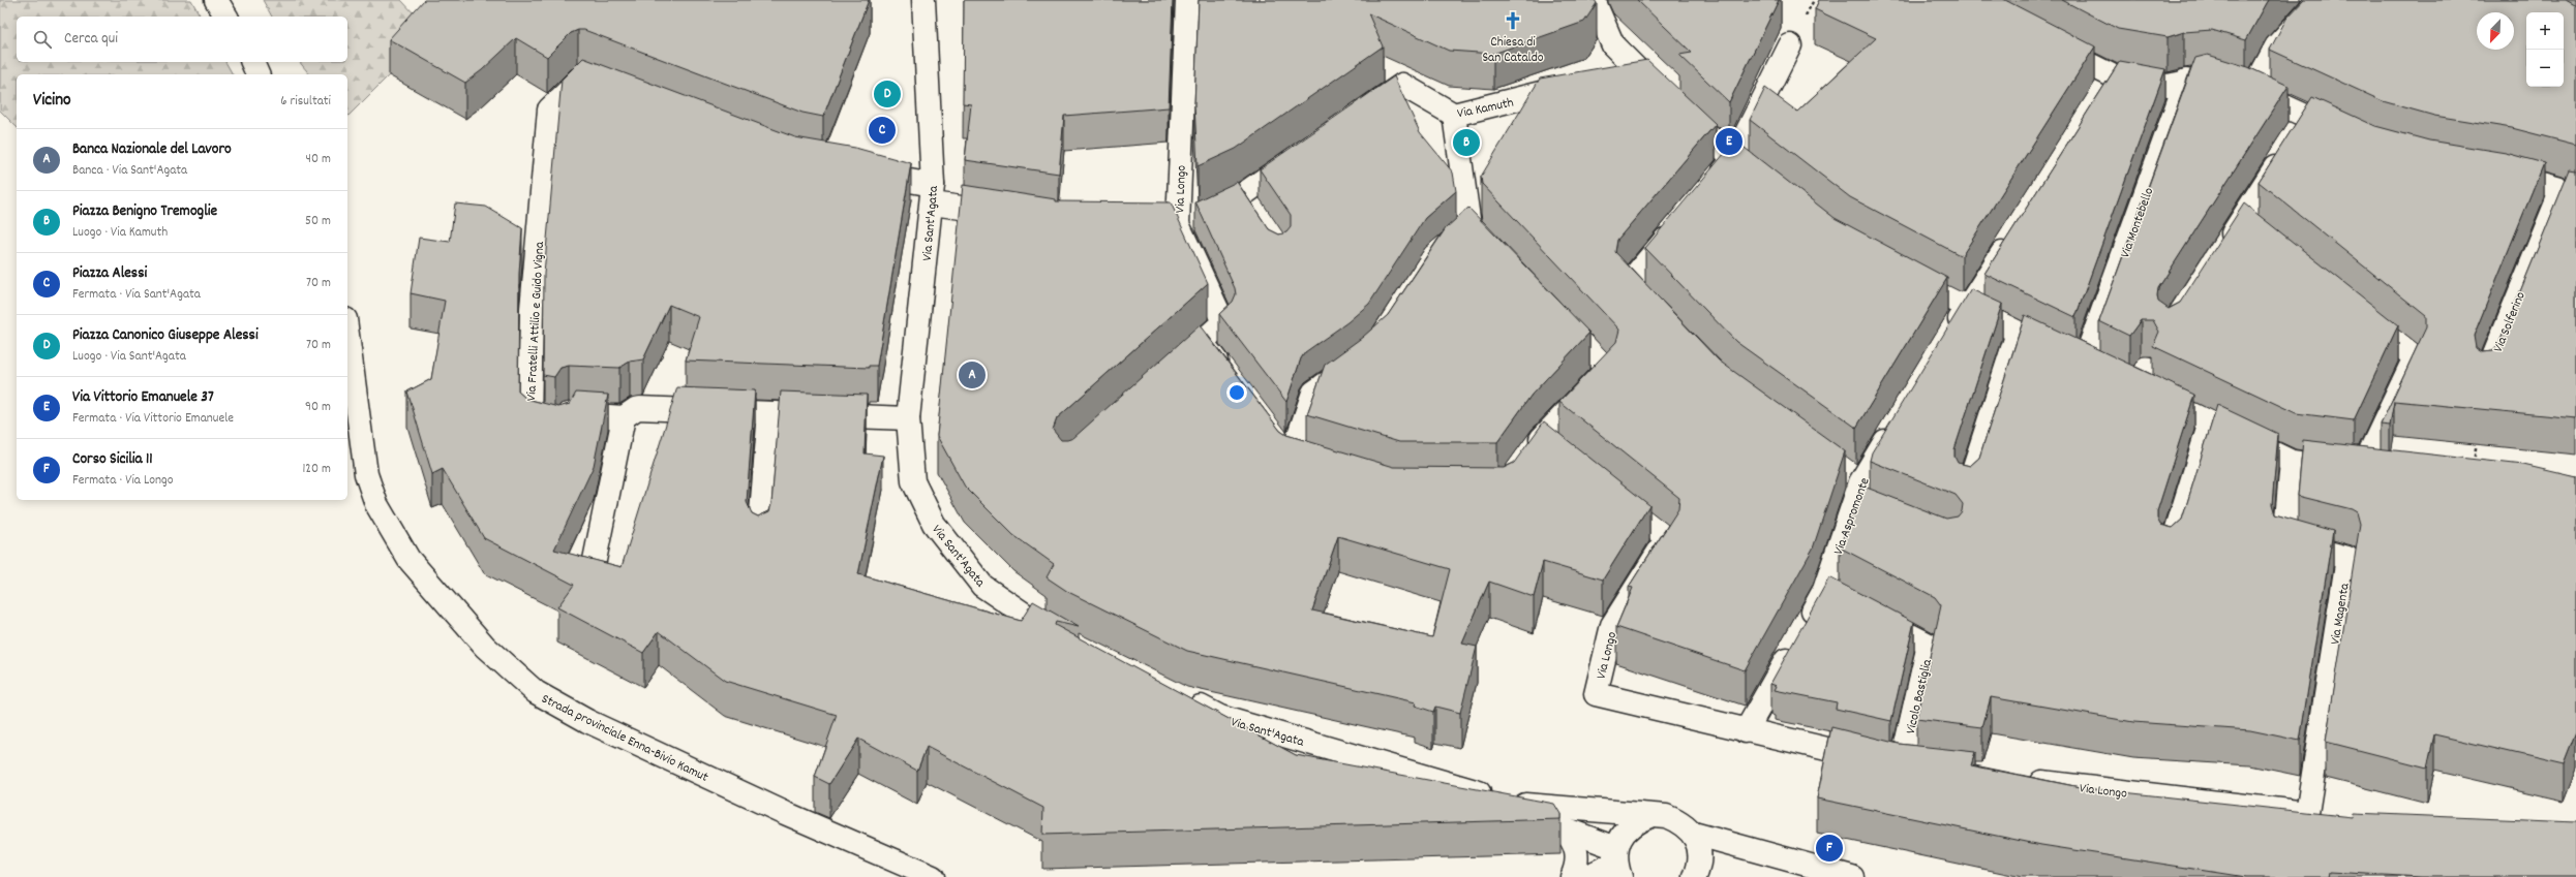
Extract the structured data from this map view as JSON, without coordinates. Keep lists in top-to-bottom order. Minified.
{"streets":{"street":["Via Kamuth","Via Longo","Via Montebello","Via Sant'Agata","Via Fratelli Attilio e Guido Vigna","Via Solferino","Via Aspromonte","Via Magenta","Vicolo Bastiglia","Strada provinciale Enna-Bivio Kamut"]},"crossings":[["Via Longo","Via Aspromonte"],["Via Longo","Via Magenta"],["Via Longo","Vicolo Bastiglia"],["Via Sant'Agata","Via Fratelli Attilio e Guido Vigna"]],"places":{"church":["Chiesa di San Cataldo"]},"north":"bottom left","page":{"map_buttons":["+","−"],"search":"Cerca qui","heading":["Vicino","6 risultati"],"pins":["D","C","E","B","A","F"],"list":[{"mark":"A","name":"Banca Nazionale del Lavoro","note":"Banca · Via Sant'Agata","value":"40 m"},{"mark":"B","name":"Piazza Benigno Tremoglie","note":"Luogo · Via Kamuth","value":"50 m"},{"mark":"C","name":"Piazza Alessi","note":"Fermata · Via Sant'Agata","value":"70 m"},{"mark":"D","name":"Piazza Canonico Giuseppe Alessi","note":"Luogo · Via Sant'Agata","value":"70 m"},{"mark":"E","name":"Via Vittorio Emanuele 37","note":"Fermata · Via Vittorio Emanuele","value":"90 m"},{"mark":"F","name":"Corso Sicilia 11","note":"Fermata · Via Longo","value":"120 m"}]}}
